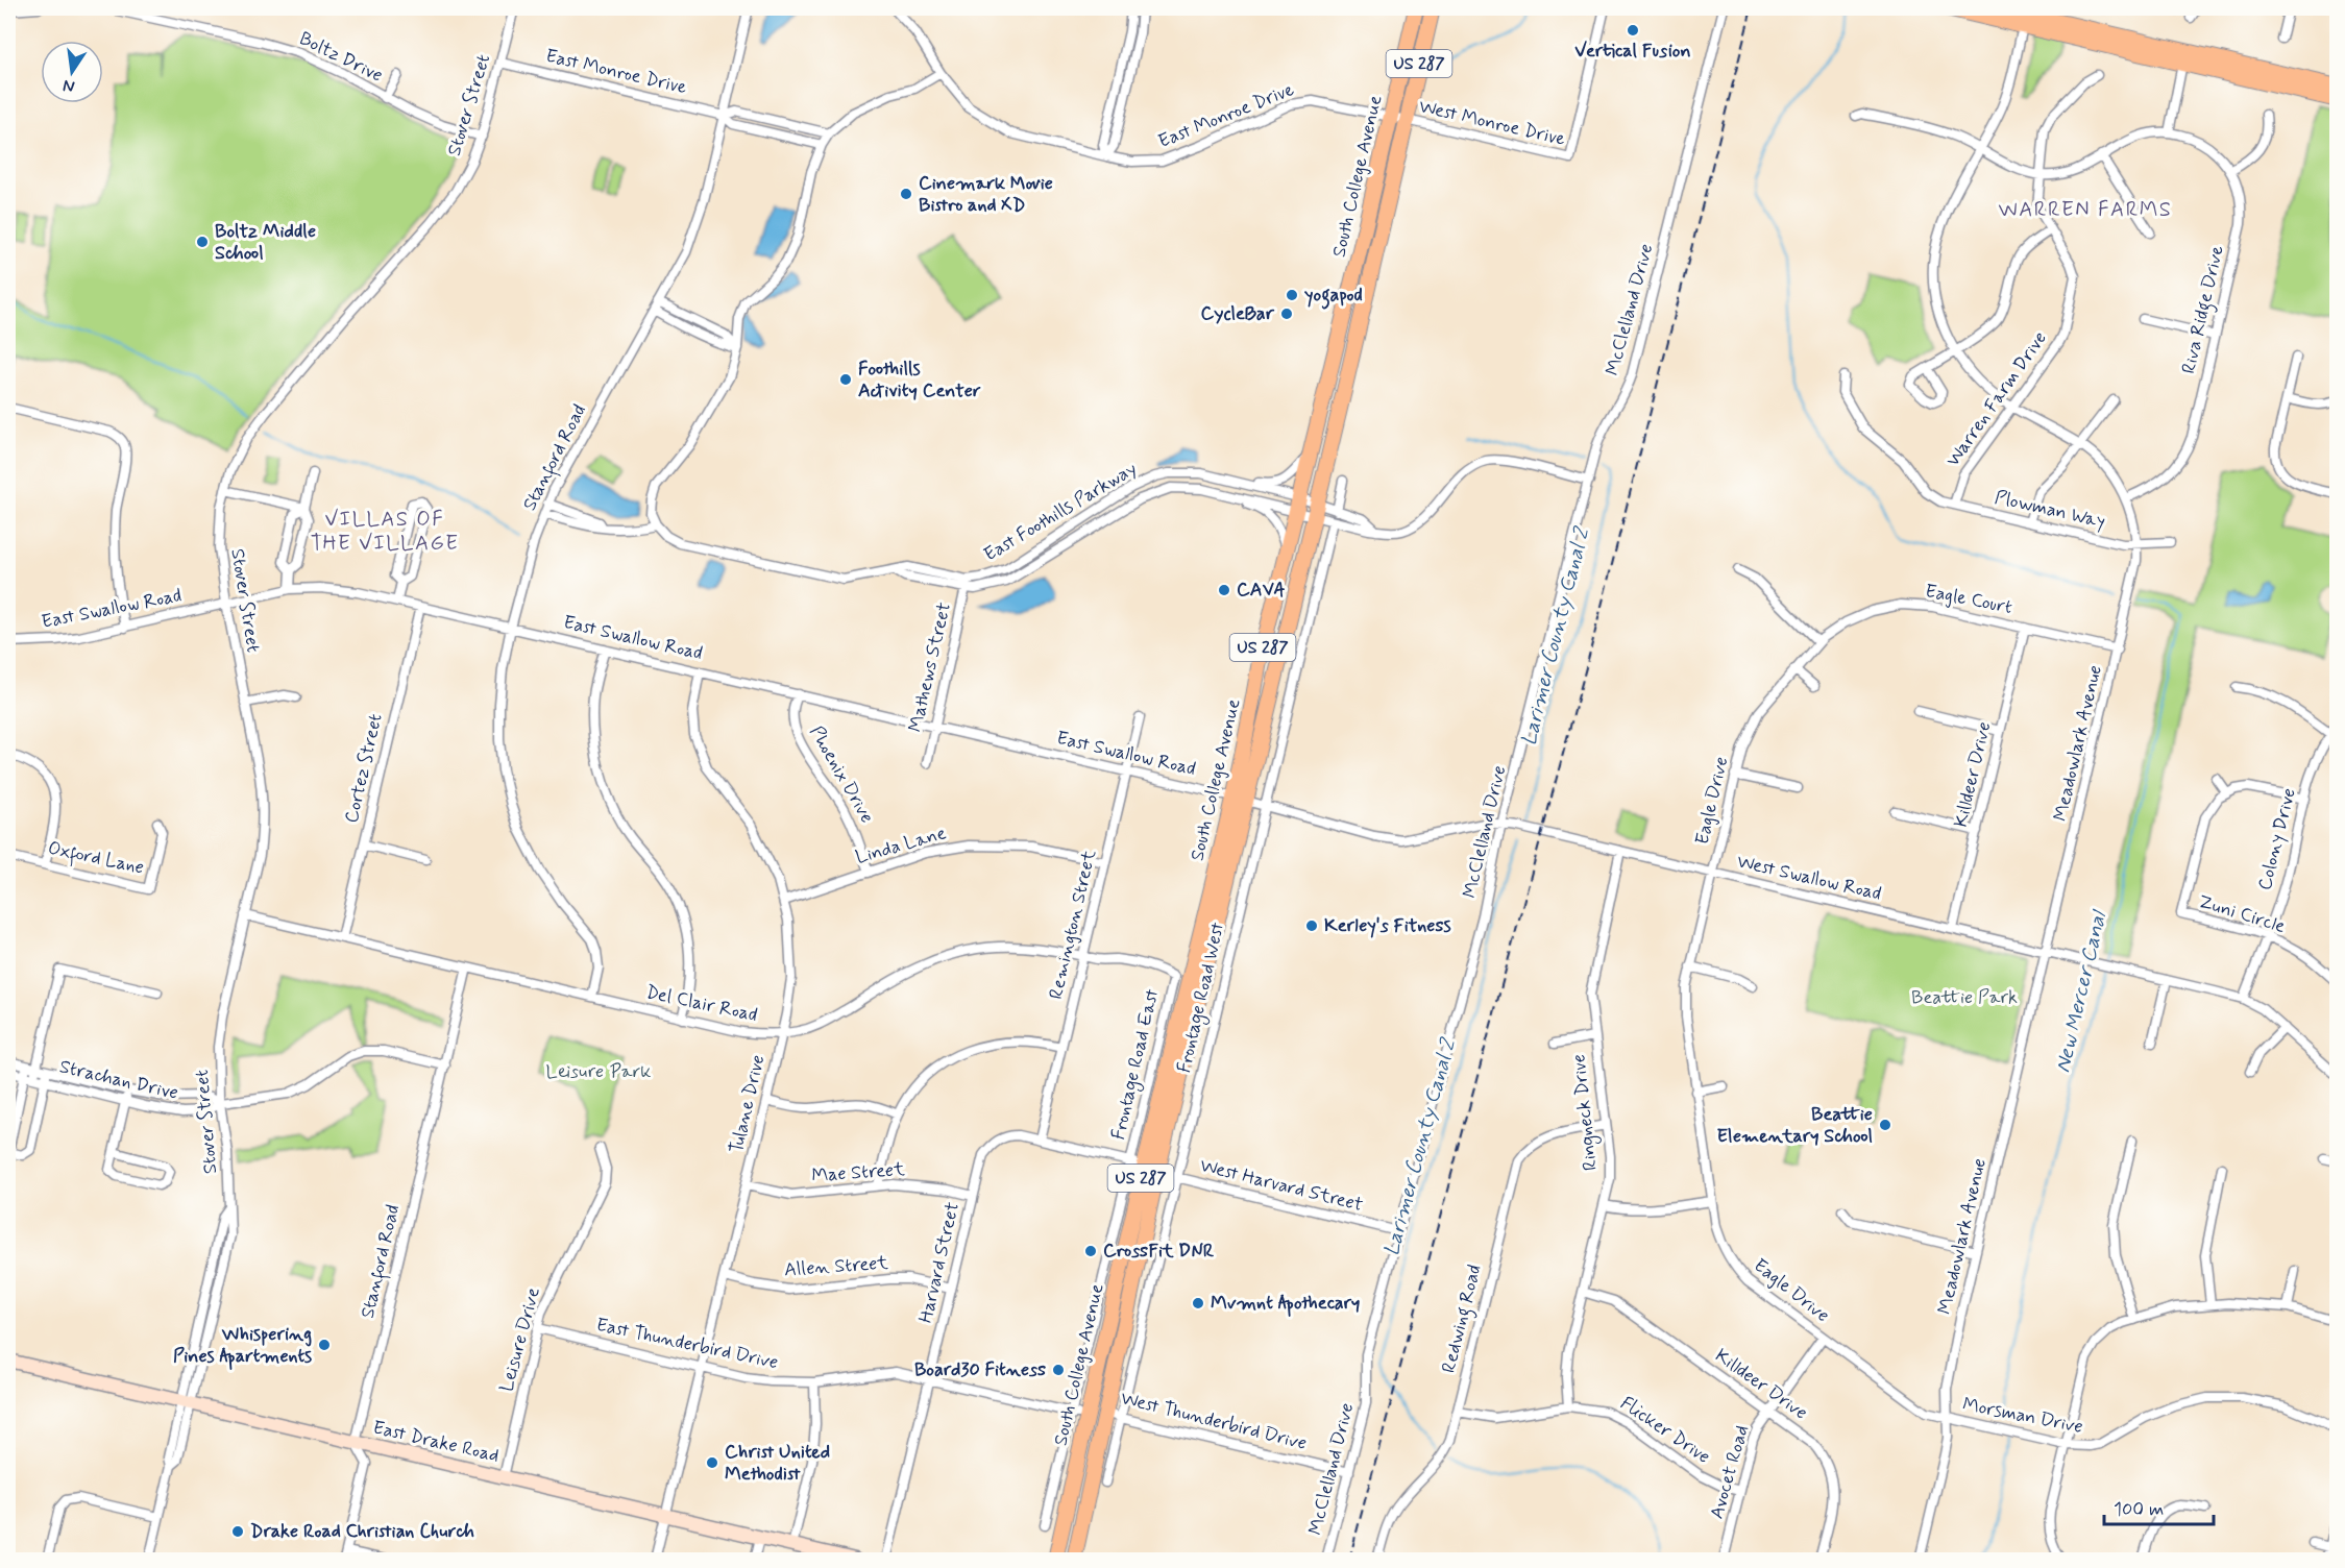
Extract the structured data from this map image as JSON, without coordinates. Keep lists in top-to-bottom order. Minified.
{"streets":{"main road":["US 287","South College Avenue","East Drake Road"],"street":["Boltz Drive","East Monroe Drive","Stover Street","West Monroe Drive","McClelland Drive","Riva Ridge Drive","Warren Farm Drive","Stanford Road","Plowman Way","East Foothills Parkway","Eagle Court","East Swallow Road","Mathews Street","Meadowlark Avenue","Cortez Street","Phoenix Drive","Killdeer Drive","Eagle Drive","Colony Drive","Linda Lane","Oxford Lane","West Swallow Road","Zuni Circle","Remington Street","Frontage Road West","Del Clair Road","Frontage Road East","Strachan Drive","Tulane Drive","Ringneck Drive","Mae Street","West Harvard Street","Harvard Street","Allen Street","Redwing Road","Leisure Drive","East Thunderbird Drive","Morsman Drive","West Thunderbird Drive","Flicker Drive","Avocet Road"]},"crossings":[["Boltz Drive","Stover Street"],["East Monroe Drive","Stover Street"],["East Monroe Drive","West Monroe Drive"],["East Monroe Drive","South College Avenue"],["East Monroe Drive","Stanford Road"],["Stover Street","East Swallow Road"],["Stover Street","Del Clair Road"],["Stover Street","Strachan Drive"],["Stover Street","East Drake Road"],["West Monroe Drive","South College Avenue"],["South College Avenue","East Foothills Parkway"],["South College Avenue","East Swallow Road"],["South College Avenue","West Swallow Road"],["South College Avenue","Frontage Road East"],["South College Avenue","West Harvard Street"],["South College Avenue","Harvard Street"],["South College Avenue","East Thunderbird Drive"],["South College Avenue","West Thunderbird Drive"],["McClelland Drive","West Swallow Road"],["McClelland Drive","West Harvard Street"],["McClelland Drive","West Thunderbird Drive"],["Riva Ridge Drive","Warren Farm Drive"],["Riva Ridge Drive","Meadowlark Avenue"],["Warren Farm Drive","Plowman Way"],["Warren Farm Drive","Meadowlark Avenue"],["Stanford Road","East Swallow Road"],["Stanford Road","Del Clair Road"],["Stanford Road","Strachan Drive"],["Stanford Road","East Drake Road"],["Plowman Way","Meadowlark Avenue"],["East Foothills Parkway","Mathews Street"],["Eagle Court","Meadowlark Avenue"],["Eagle Court","Killdeer Drive"],["Eagle Court","Eagle Drive"],["East Swallow Road","Mathews Street"],["East Swallow Road","Cortez Street"],["East Swallow Road","Phoenix Drive"],["East Swallow Road","West Swallow Road"],["East Swallow Road","Remington Street"],["East Swallow Road","Tulane Drive"],["Meadowlark Avenue","Eagle Drive"],["Meadowlark Avenue","West Swallow Road"],["Meadowlark Avenue","Morsman Drive"],["Cortez Street","Del Clair Road"],["Phoenix Drive","Linda Lane"],["Killdeer Drive","West Swallow Road"],["Killdeer Drive","Ringneck Drive"],["Killdeer Drive","Avocet Road"],["Eagle Drive","West Swallow Road"],["Eagle Drive","Morsman Drive"],["Eagle Drive","Avocet Road"],["Colony Drive","West Swallow Road"],["Colony Drive","Zuni Circle"],["Linda Lane","Remington Street"],["Linda Lane","Tulane Drive"],["West Swallow Road","Frontage Road West"],["West Swallow Road","Ringneck Drive"],["Remington Street","Del Clair Road"],["Remington Street","Harvard Street"],["Frontage Road West","West Harvard Street"],["Frontage Road West","West Thunderbird Drive"],["Del Clair Road","Frontage Road East"],["Del Clair Road","Tulane Drive"],["Frontage Road East","Harvard Street"],["Frontage Road East","East Thunderbird Drive"],["Tulane Drive","Mae Street"],["Tulane Drive","Allen Street"],["Tulane Drive","East Thunderbird Drive"],["Tulane Drive","East Drake Road"],["Ringneck Drive","Redwing Road"],["Ringneck Drive","Flicker Drive"],["Mae Street","Harvard Street"],["West Harvard Street","Harvard Street"],["Harvard Street","Allen Street"],["Harvard Street","East Thunderbird Drive"],["Redwing Road","Flicker Drive"],["Leisure Drive","East Thunderbird Drive"],["Leisure Drive","East Drake Road"],["Flicker Drive","Avocet Road"]],"districts":["WARREN FARMS","VILLAS OF THE VILLAGE"],"water":["Larimer County Canal 2","New Mercer Canal"],"parks":["Beattie Park","Leisure Park"],"places":["Vertical Fusion","Cinemark Movie Bistro and XD","Boltz Middle School","yogapod","CycleBar","Foothills Activity Center","CAVA","Kerley's Fitness","Beattie Elementary School","CrossFit DNR","Mvmnt Apothecary","Whispering Pines Apartments","Board30 Fitness","Christ United Methodist","Drake Road Christian Church"],"scale_bar":"100 m","north":"bottom"}
